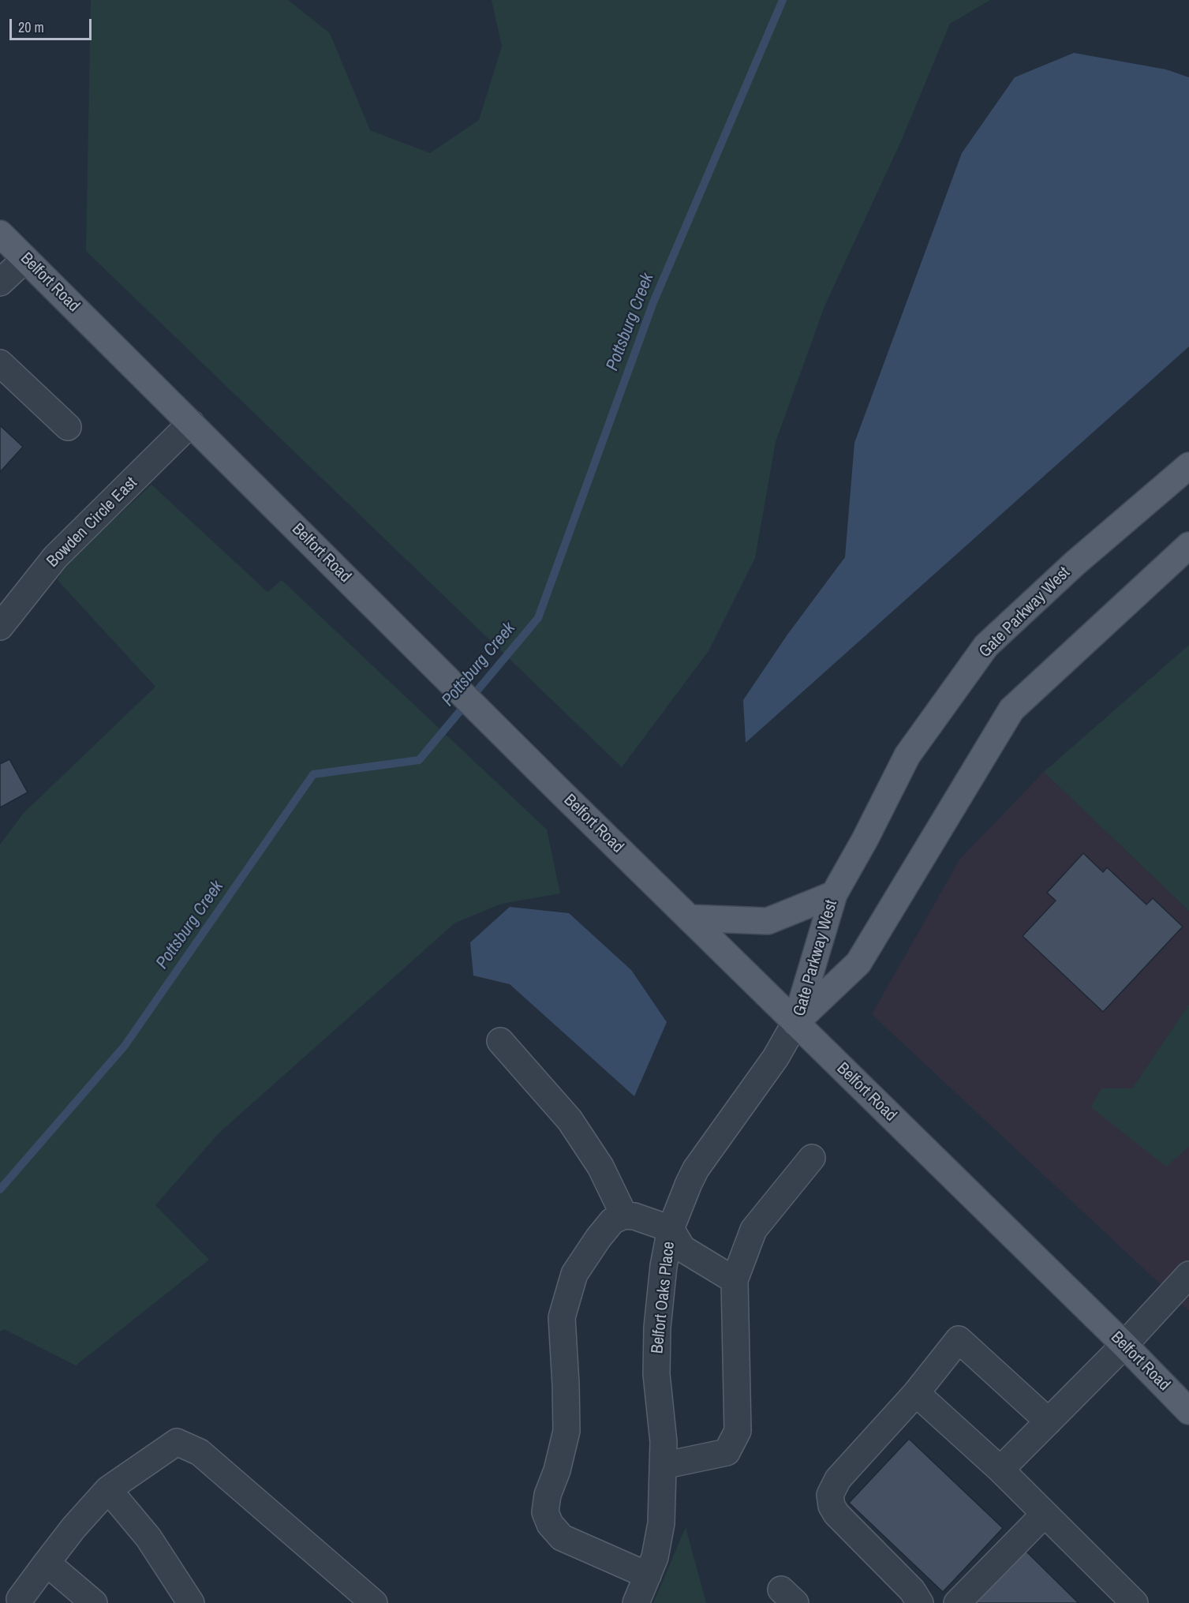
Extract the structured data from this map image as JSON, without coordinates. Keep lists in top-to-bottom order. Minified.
{"streets":{"main road":["Belfort Road","Gate Parkway West"],"street":["Bowden Circle East","Belfort Oaks Place"]},"crossings":[["Belfort Road","Bowden Circle East"],["Belfort Road","Gate Parkway West"],["Belfort Road","Belfort Oaks Place"],["Gate Parkway West","Belfort Oaks Place"]],"water":["Pottsburg Creek"],"scale_bar":"20 m"}
